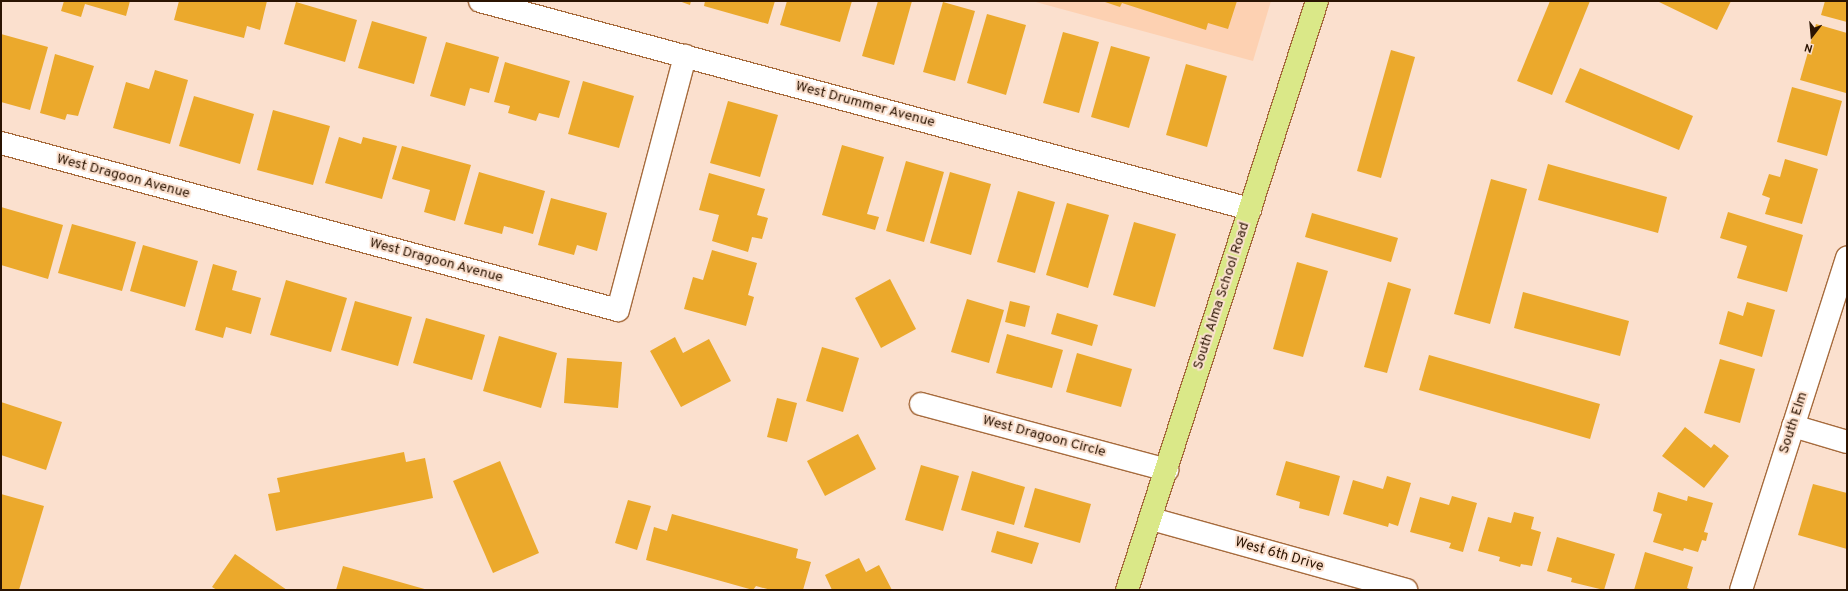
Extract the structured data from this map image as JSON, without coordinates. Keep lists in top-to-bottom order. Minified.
{"streets":{"main road":["South Alma School Road"],"street":["West Drummer Avenue","West Dragoon Avenue","South Elm","West Dragoon Circle","West 6th Drive"]},"crossings":[["West Drummer Avenue","West Dragoon Avenue"],["West Drummer Avenue","South Alma School Road"],["South Alma School Road","West Dragoon Circle"],["South Alma School Road","West 6th Drive"]],"north":"bottom"}
